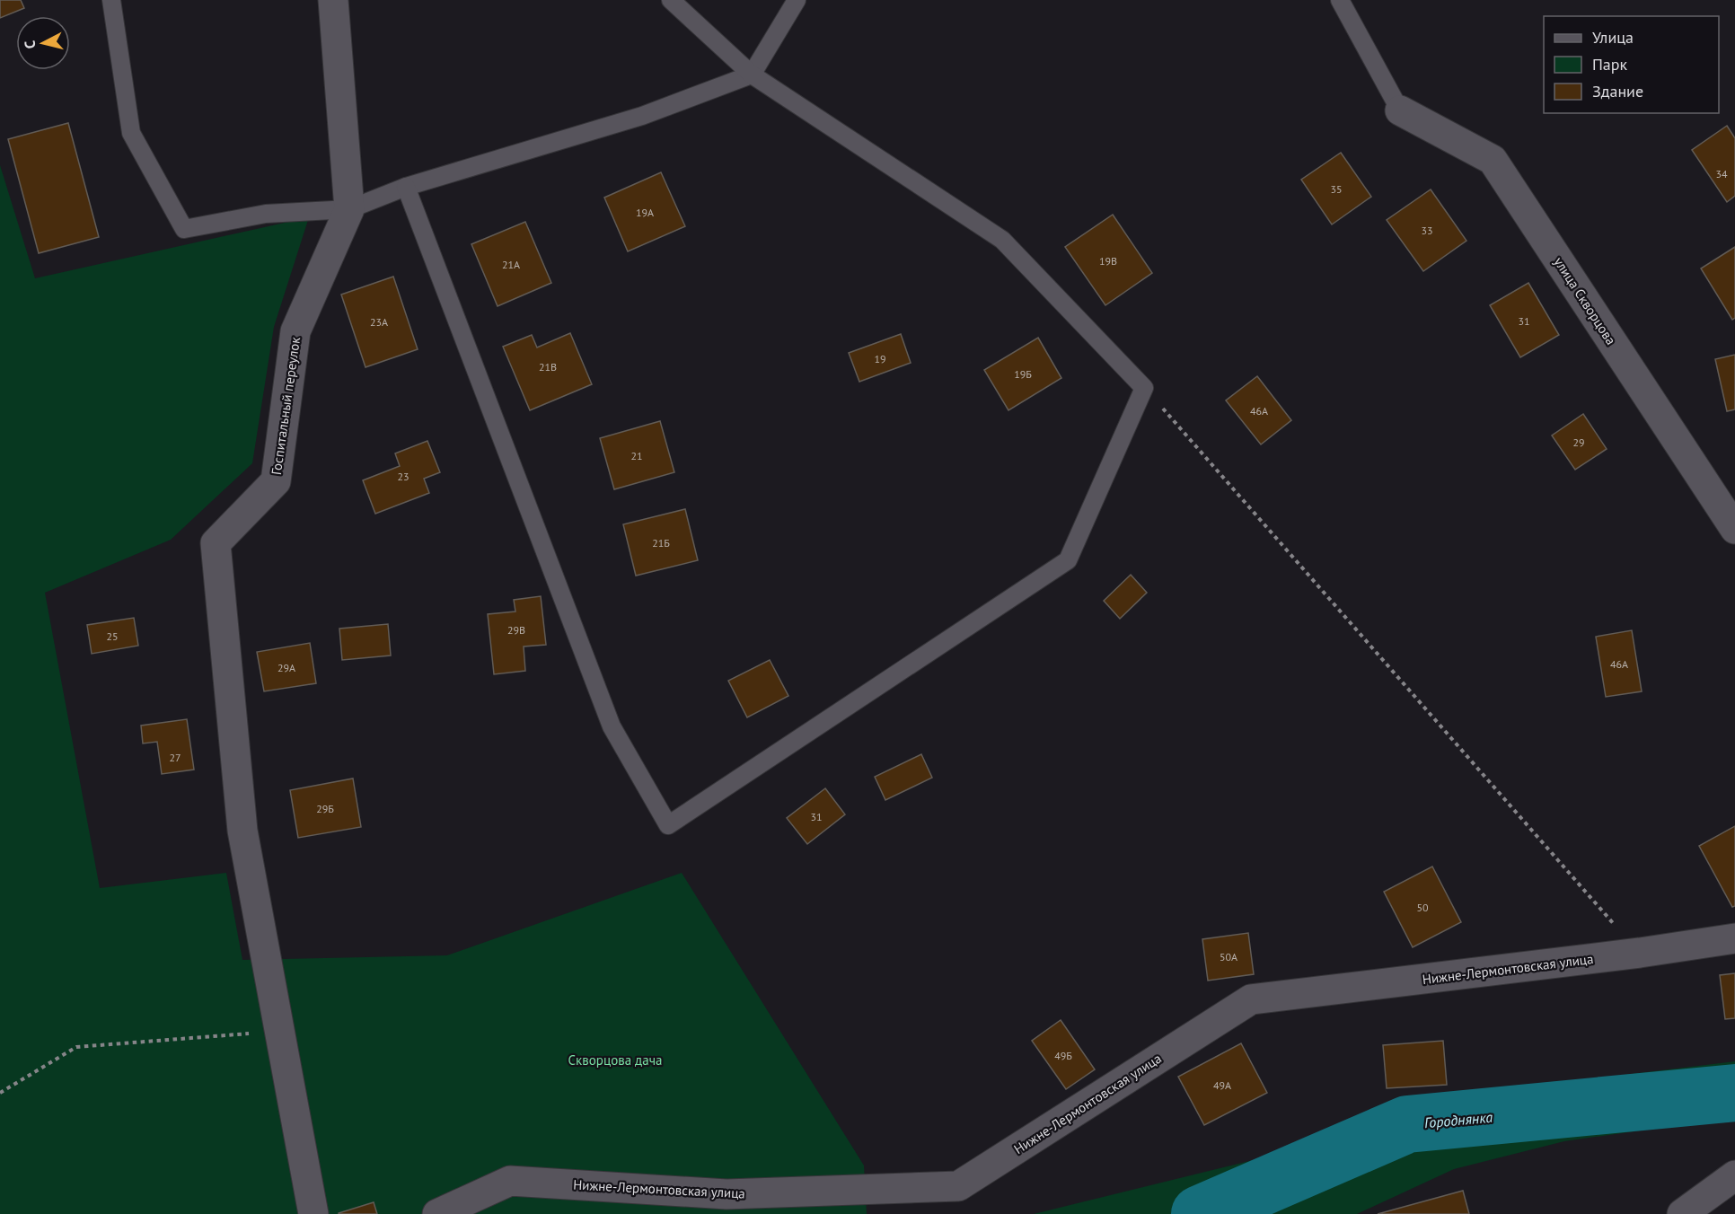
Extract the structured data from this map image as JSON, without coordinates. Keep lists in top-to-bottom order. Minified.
{"streets":{"street":["улица Скворцова","Госпитальный переулок","Нижне-Лермонтовская улица"]},"water":["Городнянка"],"parks":["Скворцова дача"],"house_numbers":["34","35","19А","33","19В","21А","31","23А","19","21В","19Б","46А","29","21","23","21Б","29В","25","46А","29А","27","29Б","31","50","50А","49Б","49А"],"legend":["Улица","Парк","Здание"],"north":"left"}
